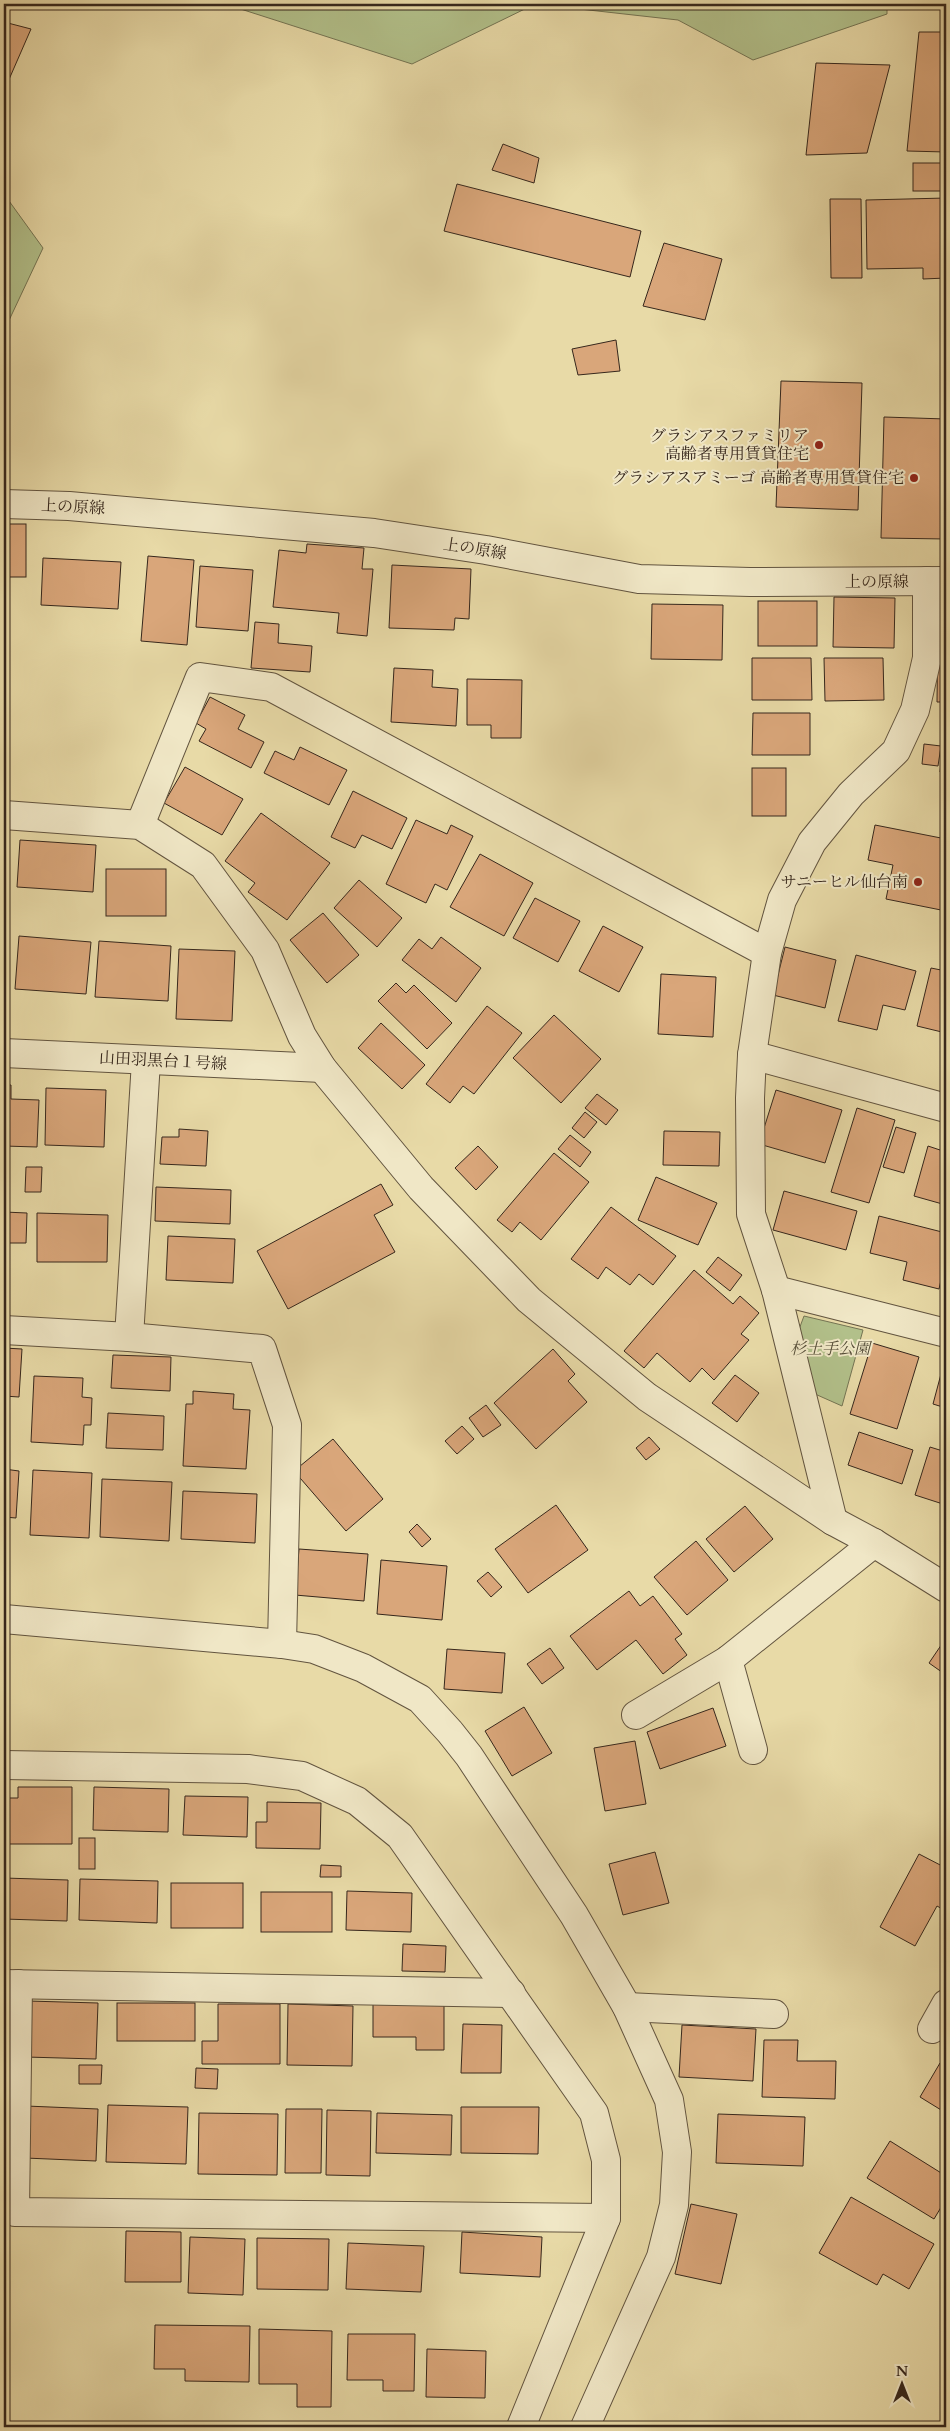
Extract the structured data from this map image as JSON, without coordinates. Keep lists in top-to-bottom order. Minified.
{"streets":{"street":["上の原線","山田羽黒台１号線"]},"parks":["杉土手公園"],"places":["グラシアスファミリア 高齢者専用賃貸住宅","グラシアスアミーゴ 高齢者専用賃貸住宅","サニーヒル仙台南"],"north":"top"}
